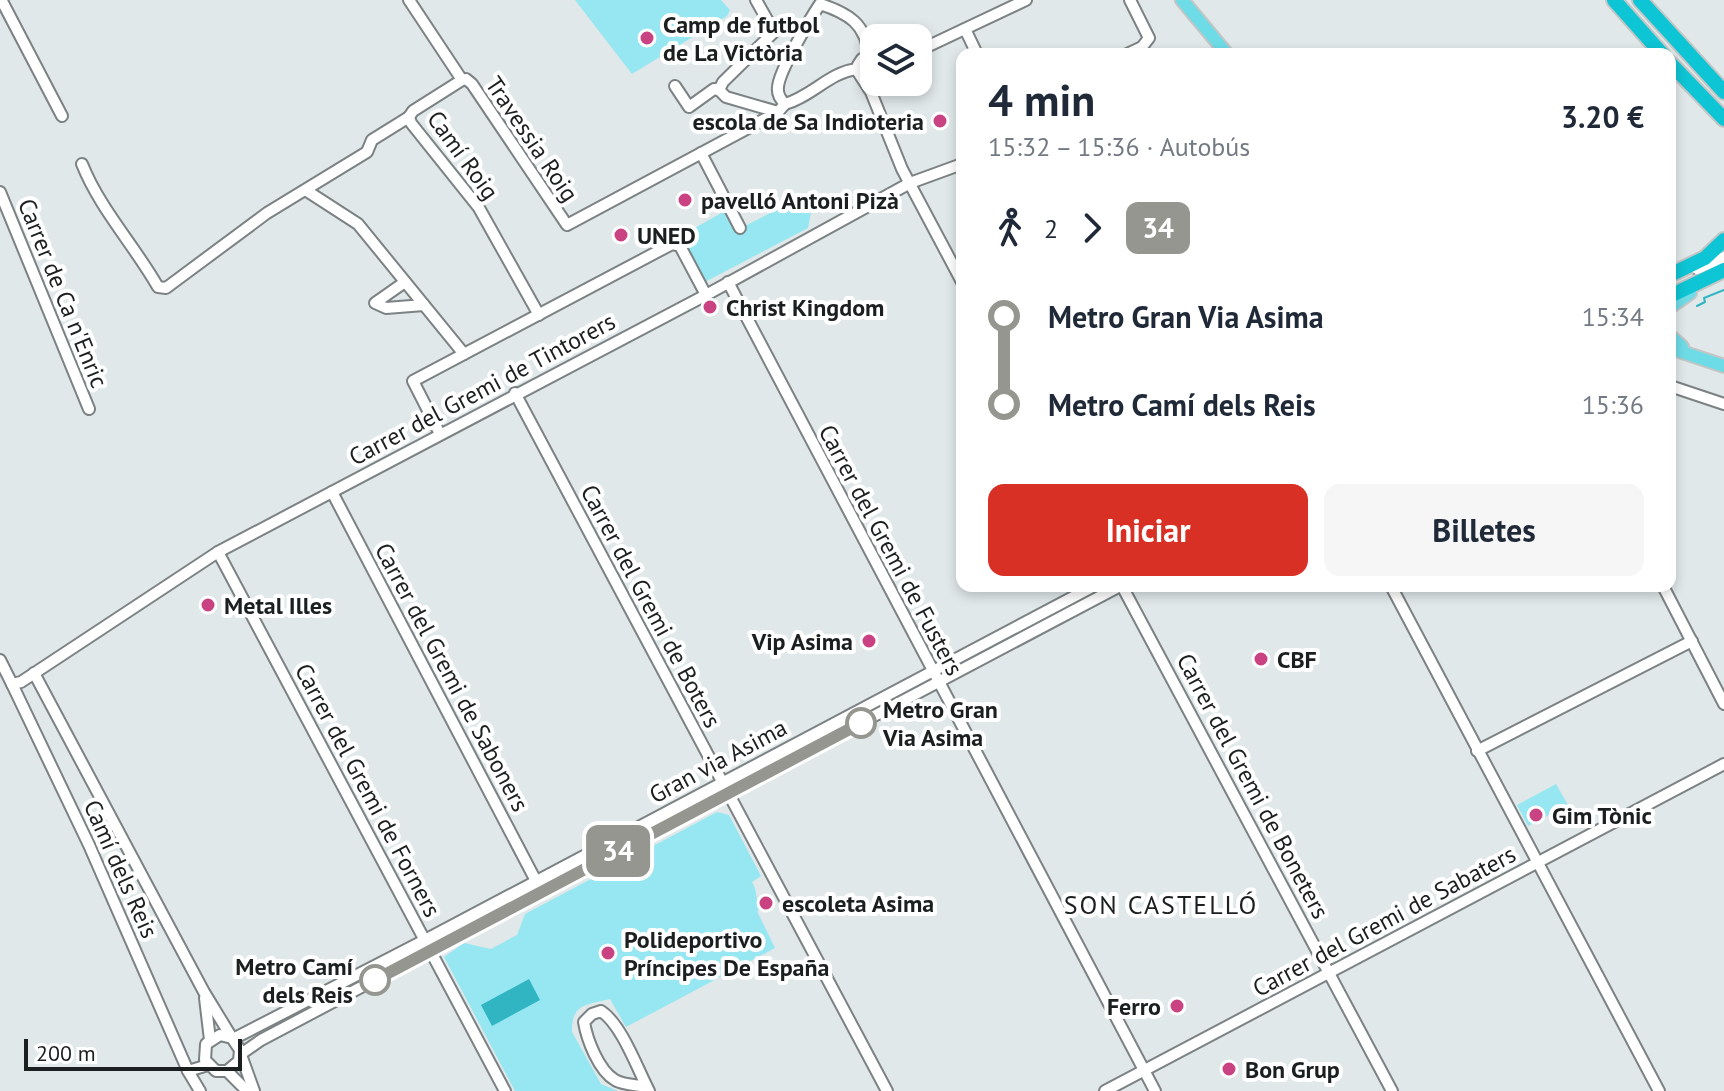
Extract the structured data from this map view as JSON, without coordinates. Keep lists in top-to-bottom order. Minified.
{"streets":{"street":["Travessia Roig","Camí Roig","Carrer de Ca n'Enric","Carrer del Gremi de Tintorers","Carrer del Gremi de Fusters","Carrer del Gremi de Boters","Carrer del Gremi de Saboners","Gran via Asima","Carrer del Gremi de Boneters","Carrer del Gremi de Forners","Camí dels Reis","Carrer del Gremi de Sabaters"]},"crossings":[["Travessia Roig","Camí Roig"],["Carrer del Gremi de Tintorers","Carrer del Gremi de Fusters"],["Carrer del Gremi de Tintorers","Carrer del Gremi de Boters"],["Carrer del Gremi de Tintorers","Carrer del Gremi de Saboners"],["Carrer del Gremi de Tintorers","Carrer del Gremi de Forners"],["Carrer del Gremi de Fusters","Gran via Asima"],["Carrer del Gremi de Fusters","Carrer del Gremi de Sabaters"],["Carrer del Gremi de Boters","Gran via Asima"],["Carrer del Gremi de Saboners","Gran via Asima"],["Gran via Asima","Carrer del Gremi de Forners"],["Carrer del Gremi de Boneters","Carrer del Gremi de Sabaters"]],"districts":["SON CASTELLÓ"],"places":["Camp de futbol de La Victòria","escola de Sa Indioteria","pavelló Antoni Pizà","UNED","Christ Kingdom","Metal Illes","Vip Asima","CBF","Metro Gran Via Asima","Gim Tònic","escoleta Asima","Polideportivo Príncipes De España","Metro Camí dels Reis","Ferro","Bon Grup"],"lines":["bus line 34"],"scale_bar":"200 m","page":{"on_map":"34","heading":["4 min","15:32 – 15:36 · Autobús","3.20 €"],"legs":["2","34"],"list":[{"name":"Metro Gran Via Asima","value":"15:34"},{"name":"Metro Camí dels Reis","value":"15:36"}],"buttons":["Iniciar","Billetes"],"scale":"200 m"}}
